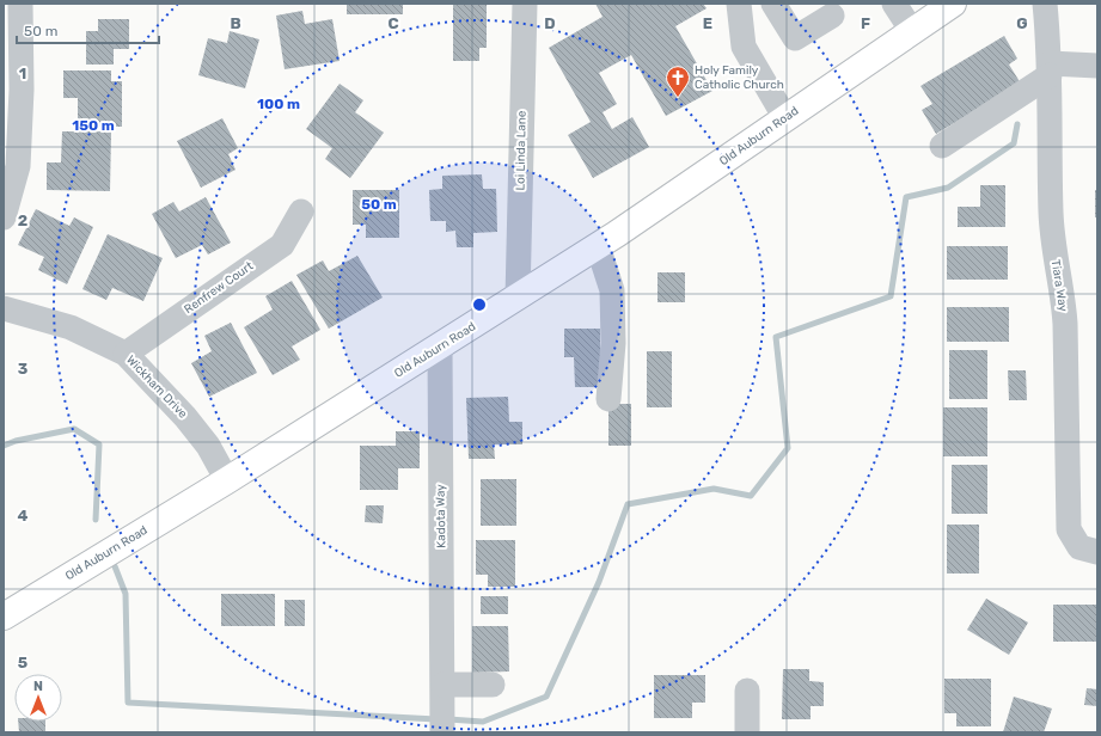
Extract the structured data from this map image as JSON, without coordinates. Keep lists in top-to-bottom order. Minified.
{"streets":{"main road":["Old Auburn Road"],"street":["Loi Linda Lane","Tiara Way","Renfrew Court","Wickham Drive","Kadota Way"]},"crossings":[["Old Auburn Road","Loi Linda Lane"],["Old Auburn Road","Wickham Drive"],["Old Auburn Road","Kadota Way"],["Renfrew Court","Wickham Drive"]],"places":{"church":["Holy Family Catholic Church"]},"scale_bar":"50 m","north":"top","grid":{"columns":["B","C","D","E","F","G"],"rows":["1","2","3","4","5"]},"rings":["100 m","150 m","50 m"]}
